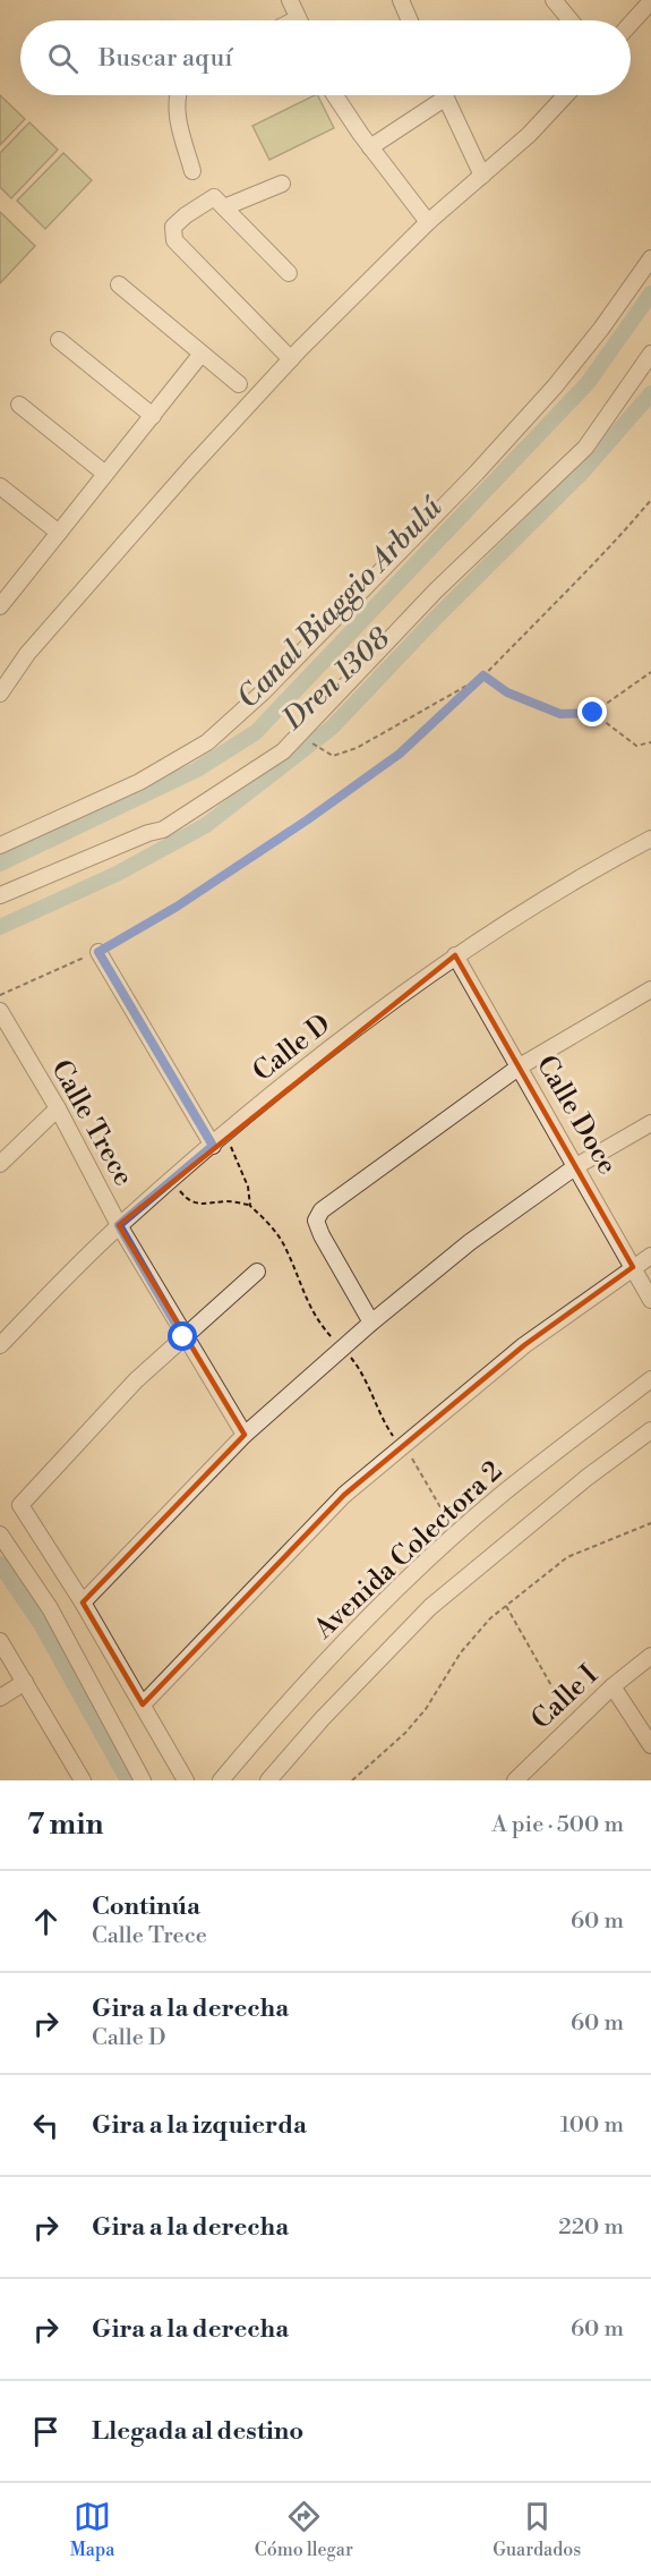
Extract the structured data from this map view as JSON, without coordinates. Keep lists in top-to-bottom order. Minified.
{"streets":{"street":["Calle D","Calle Doce","Calle Trece","Avenida Colectora 2","Calle I"]},"crossings":[["Calle D","Calle Doce"],["Calle D","Calle Trece"]],"water":["Canal Biaggio Arbulú","Dren 1308"],"page":{"search":"Buscar aquí","heading":["7 min","A pie · 500 m"],"list":[["Continúa","Calle Trece","60 m"],["Gira a la derecha","Calle D","60 m"],["Gira a la izquierda","100 m"],["Gira a la derecha","220 m"],["Gira a la derecha","60 m"],"Llegada al destino"],"nav":["Mapa","Cómo llegar","Guardados"]}}
